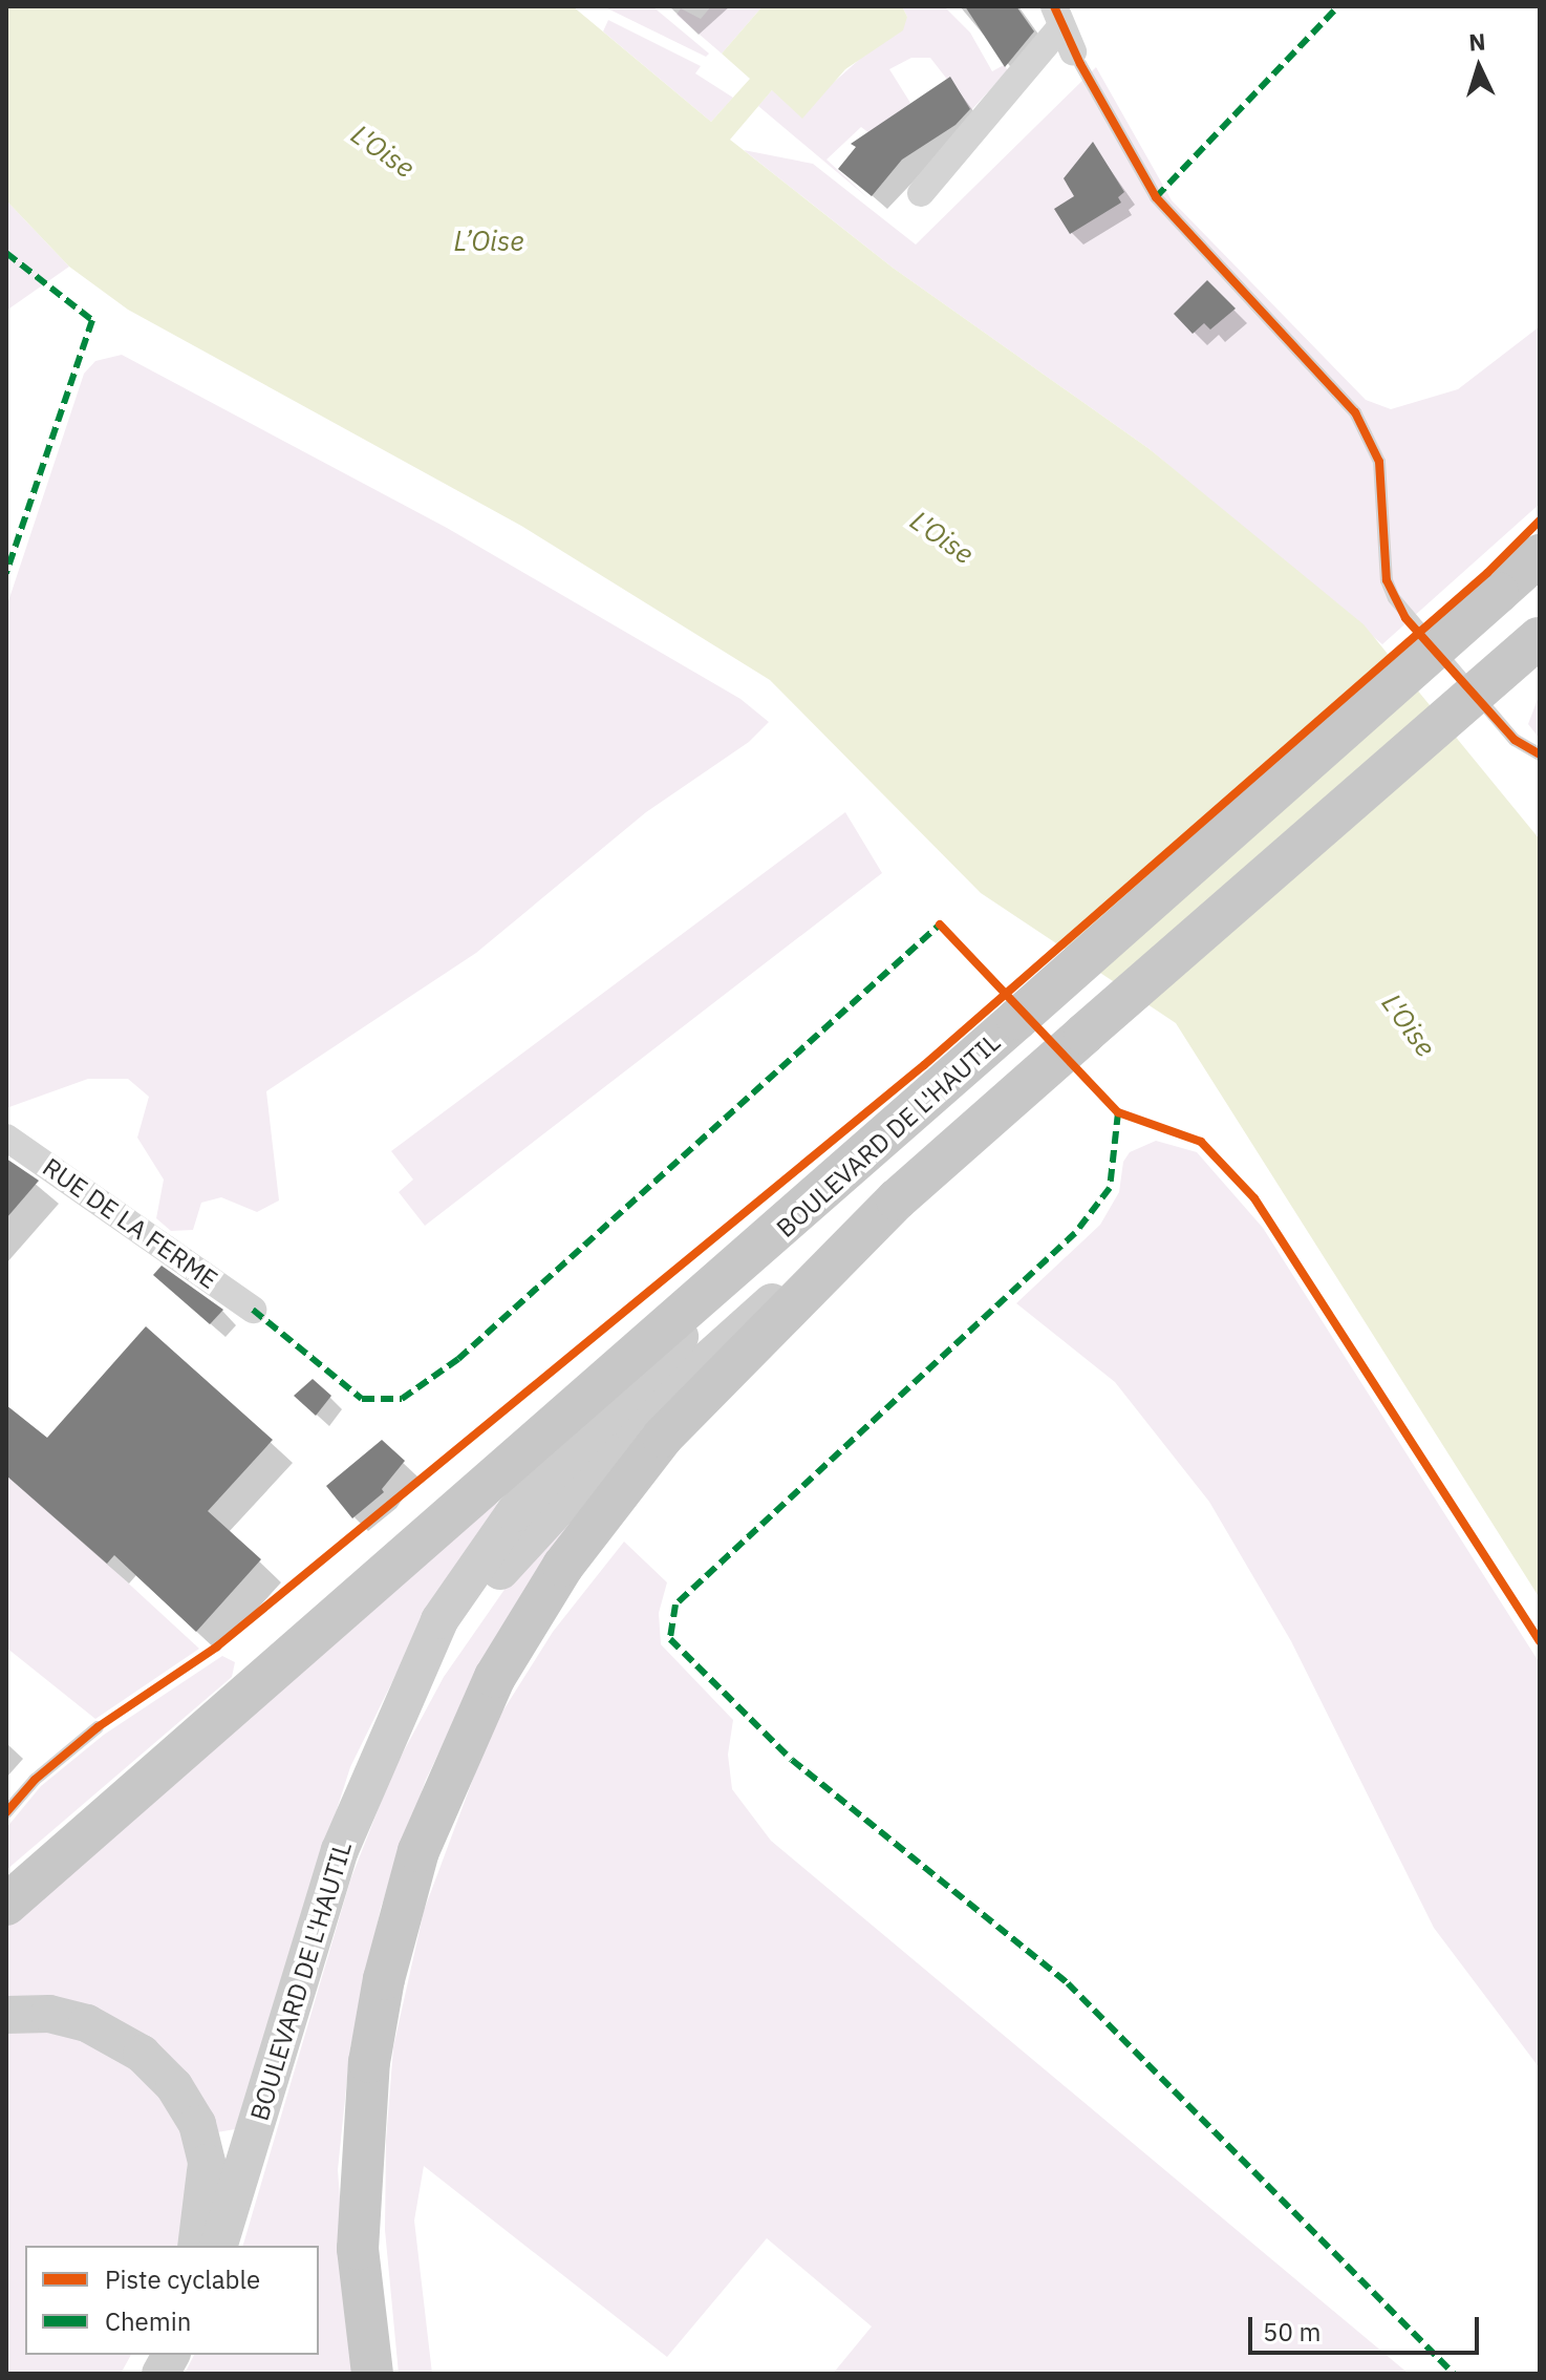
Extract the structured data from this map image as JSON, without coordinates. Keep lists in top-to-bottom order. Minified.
{"streets":{"main road":["BOULEVARD DE L'HAUTIL"],"street":["RUE DE LA FERME"]},"water":["L'Oise","L’Oise"],"legend":["Piste cyclable","Chemin"],"scale_bar":"50 m","north":"top"}
